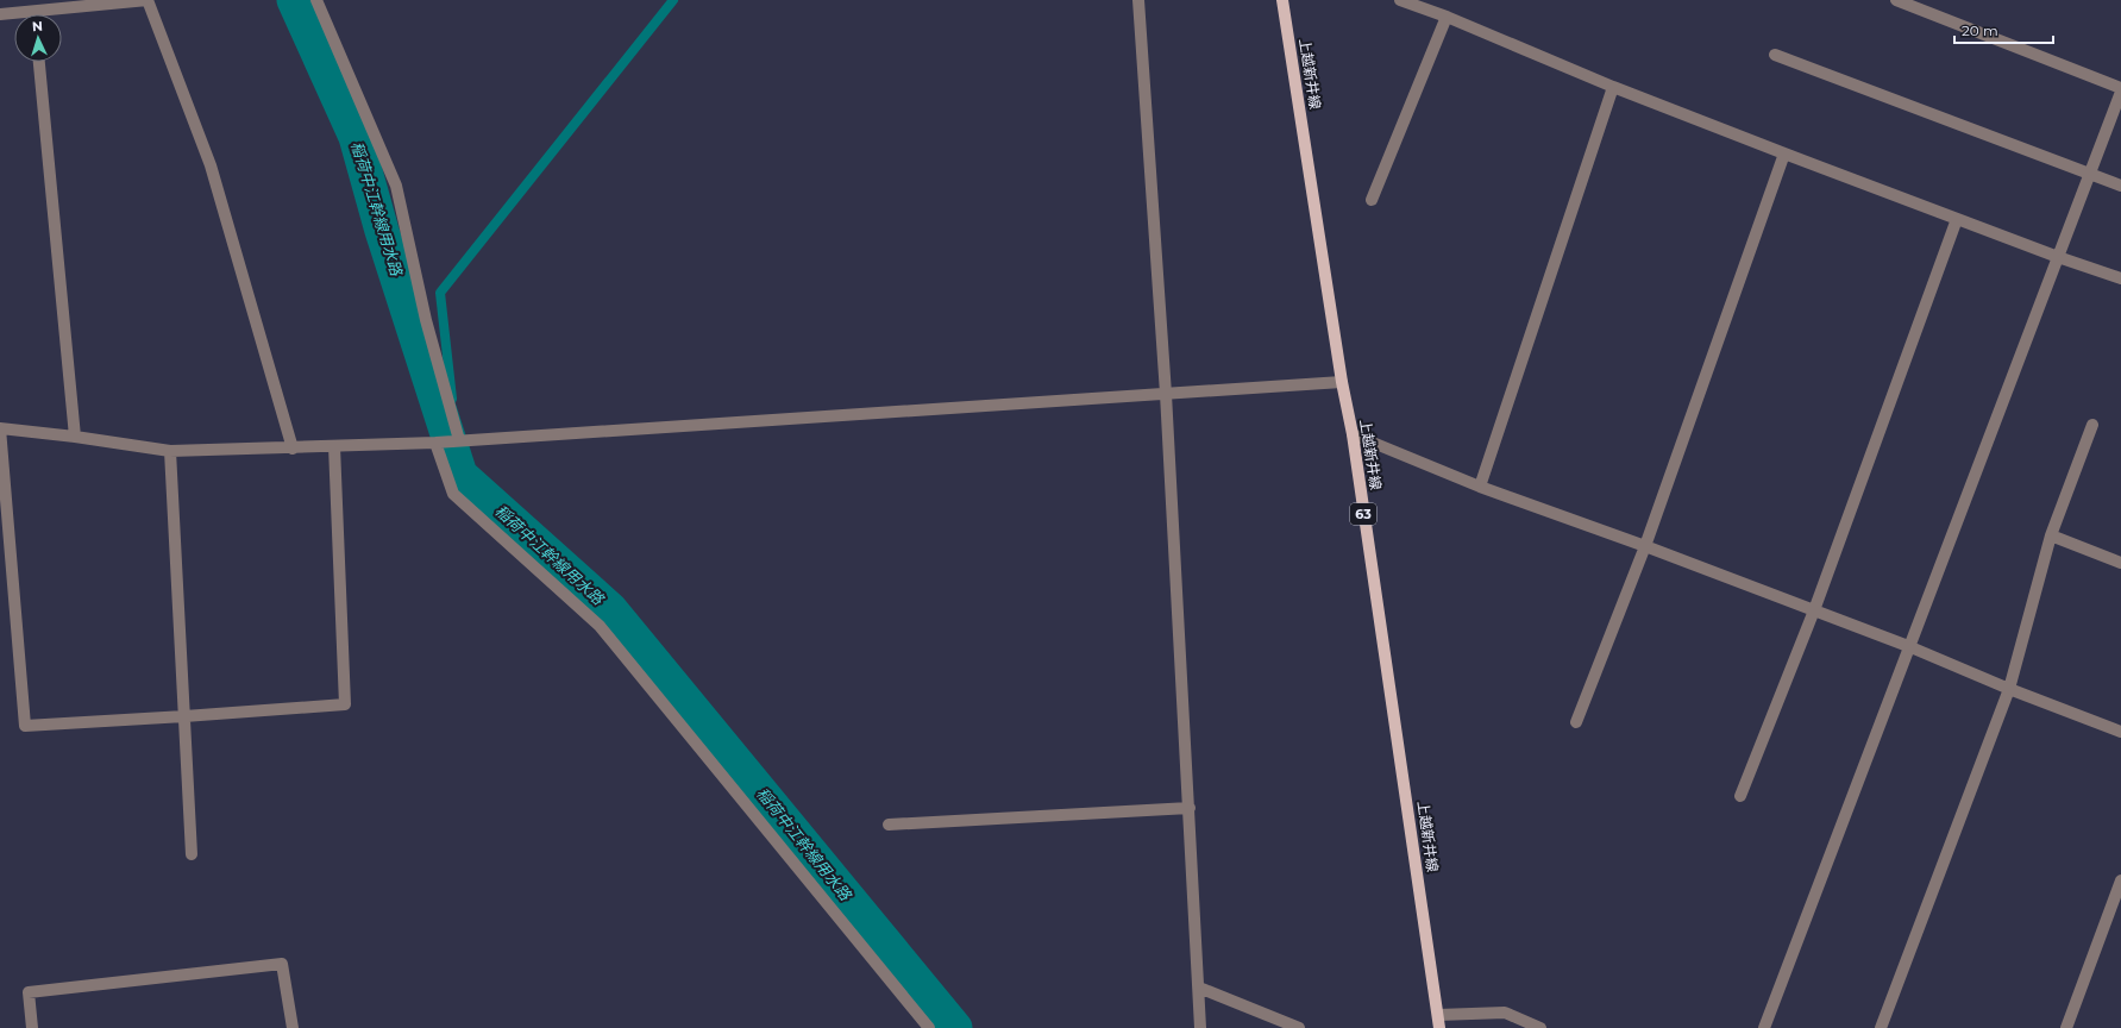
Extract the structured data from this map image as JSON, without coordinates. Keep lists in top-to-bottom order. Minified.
{"streets":{"main road":["上越新井線","63"]},"water":["稲荷中江幹線用水路"],"scale_bar":"20 m","north":"top"}
